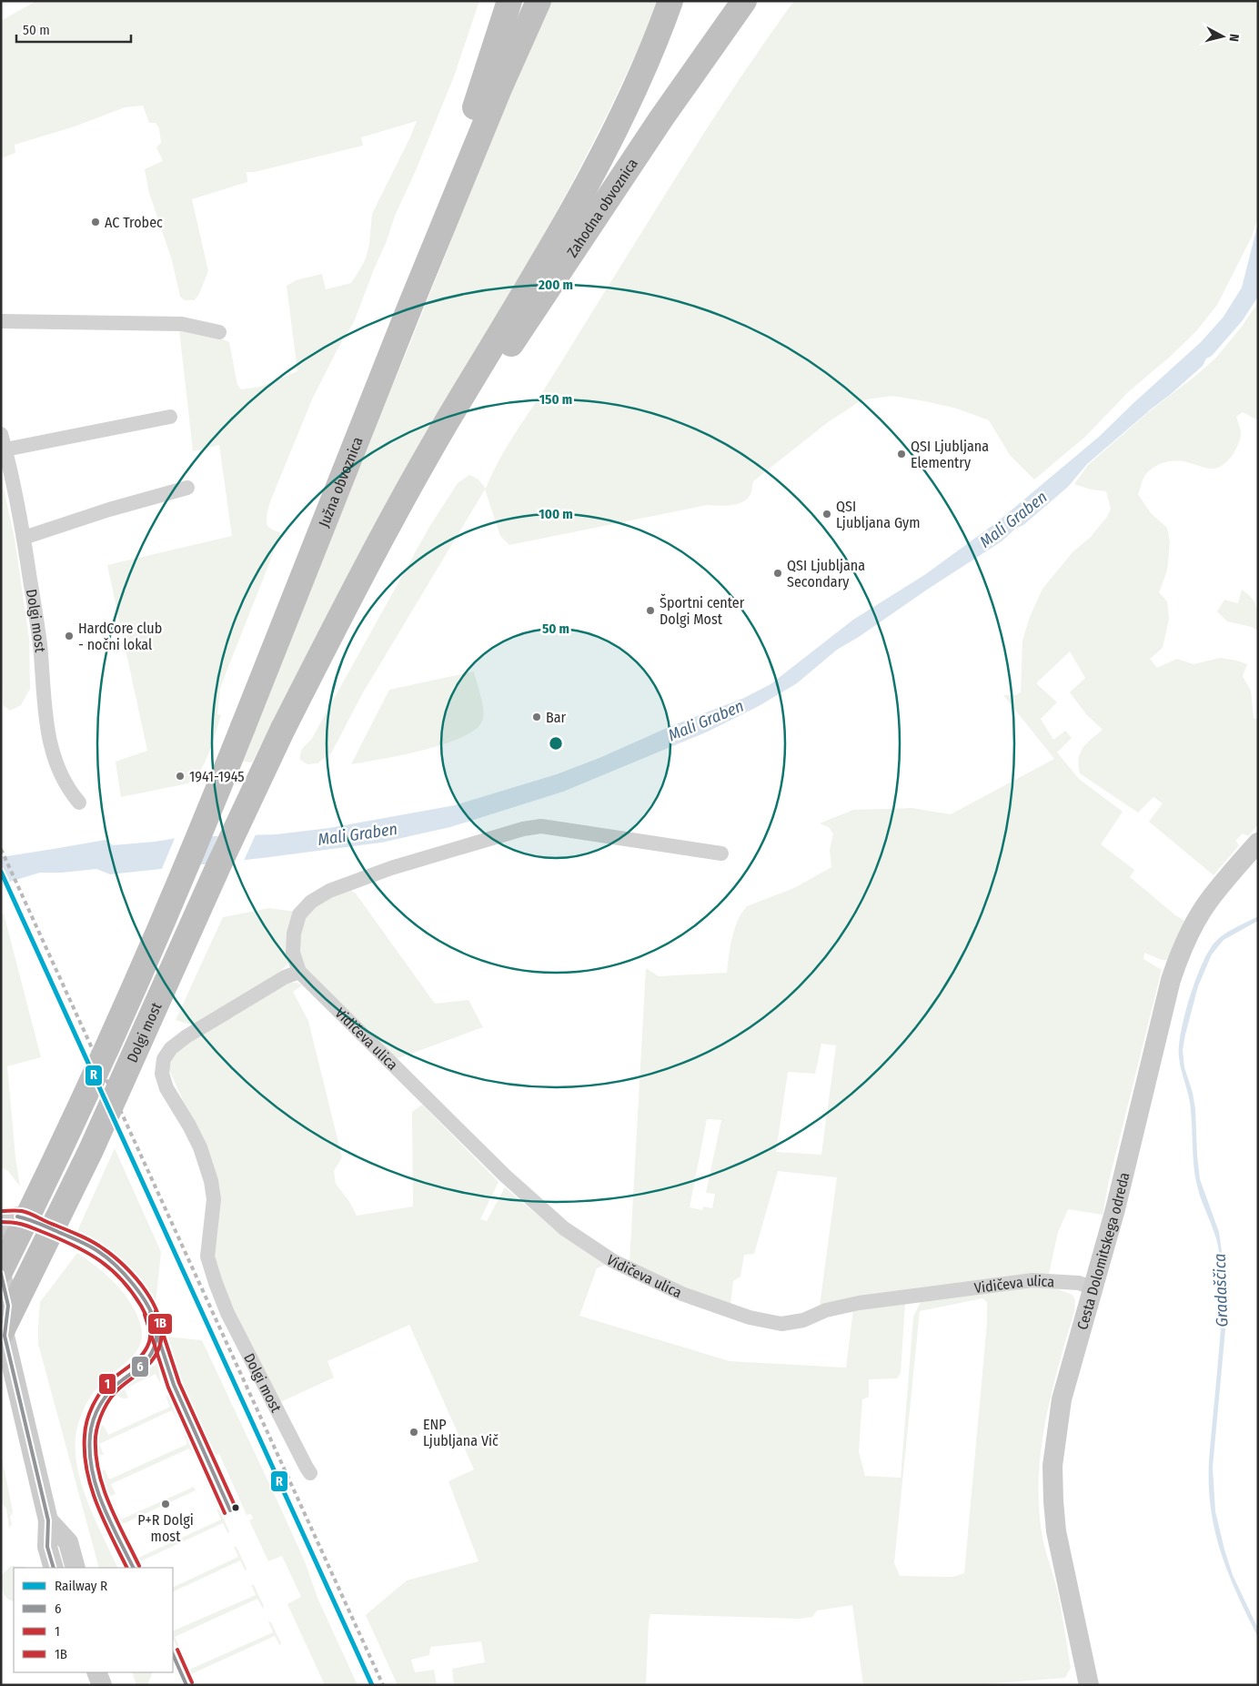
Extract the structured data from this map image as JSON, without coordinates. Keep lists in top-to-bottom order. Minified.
{"streets":{"highway":["Zahodna obvoznica","Južna obvoznica","Dolgi most"],"street":["Vidičeva ulica","Cesta Dolomitskega odreda"]},"crossings":[["Zahodna obvoznica","Dolgi most"],["Južna obvoznica","Dolgi most"],["Dolgi most","Vidičeva ulica"],["Vidičeva ulica","Cesta Dolomitskega odreda"]],"water":["Mali Graben","Gradaščica"],"places":["AC Trobec","QSI Ljubljana Elementry","QSI Ljubljana Gym","QSI Ljubljana Secondary","Športni center Dolgi Most","HardCore club - nočni lokal","Bar","1941-1945","ENP Ljubljana Vič","P+R Dolgi most"],"lines":["rail line R","transit line 1B","transit line 6","transit line 1"],"legend":["Railway R","6","1","1B"],"scale_bar":"50 m","north":"right","rings":["200 m","150 m","100 m","50 m"]}
